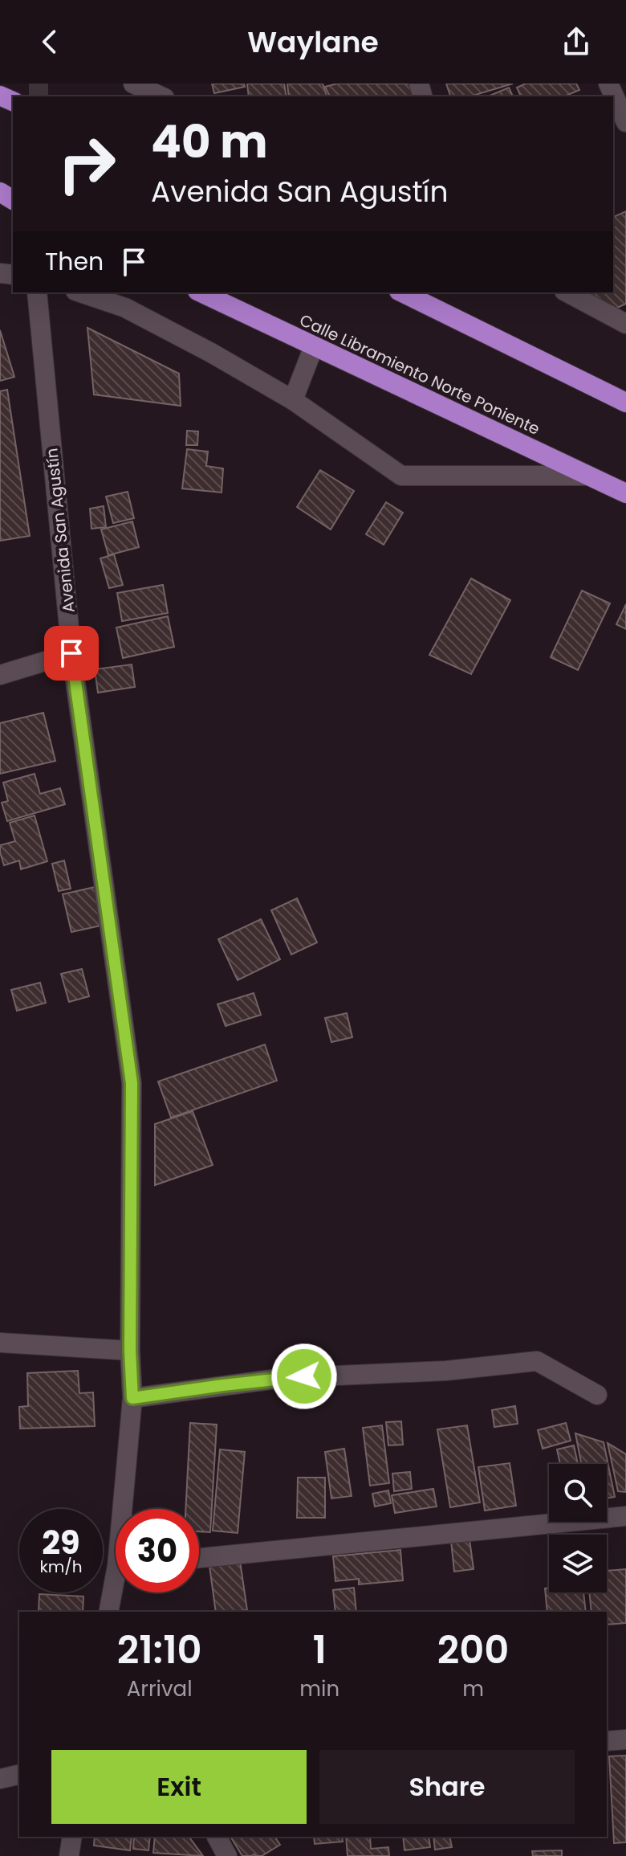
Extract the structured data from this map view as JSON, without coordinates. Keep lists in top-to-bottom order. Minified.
{"streets":{"highway":["Calle Libramiento Norte Poniente"],"street":["Avenida San Agustín"]},"page":{"header":"Waylane","turn":["40 m","Avenida San Agustín"],"then":"Then","speed":"29 km/h","limit":"30","eta":["21:10","Arrival","1","min","200","m"],"buttons":["Exit","Share"]}}
